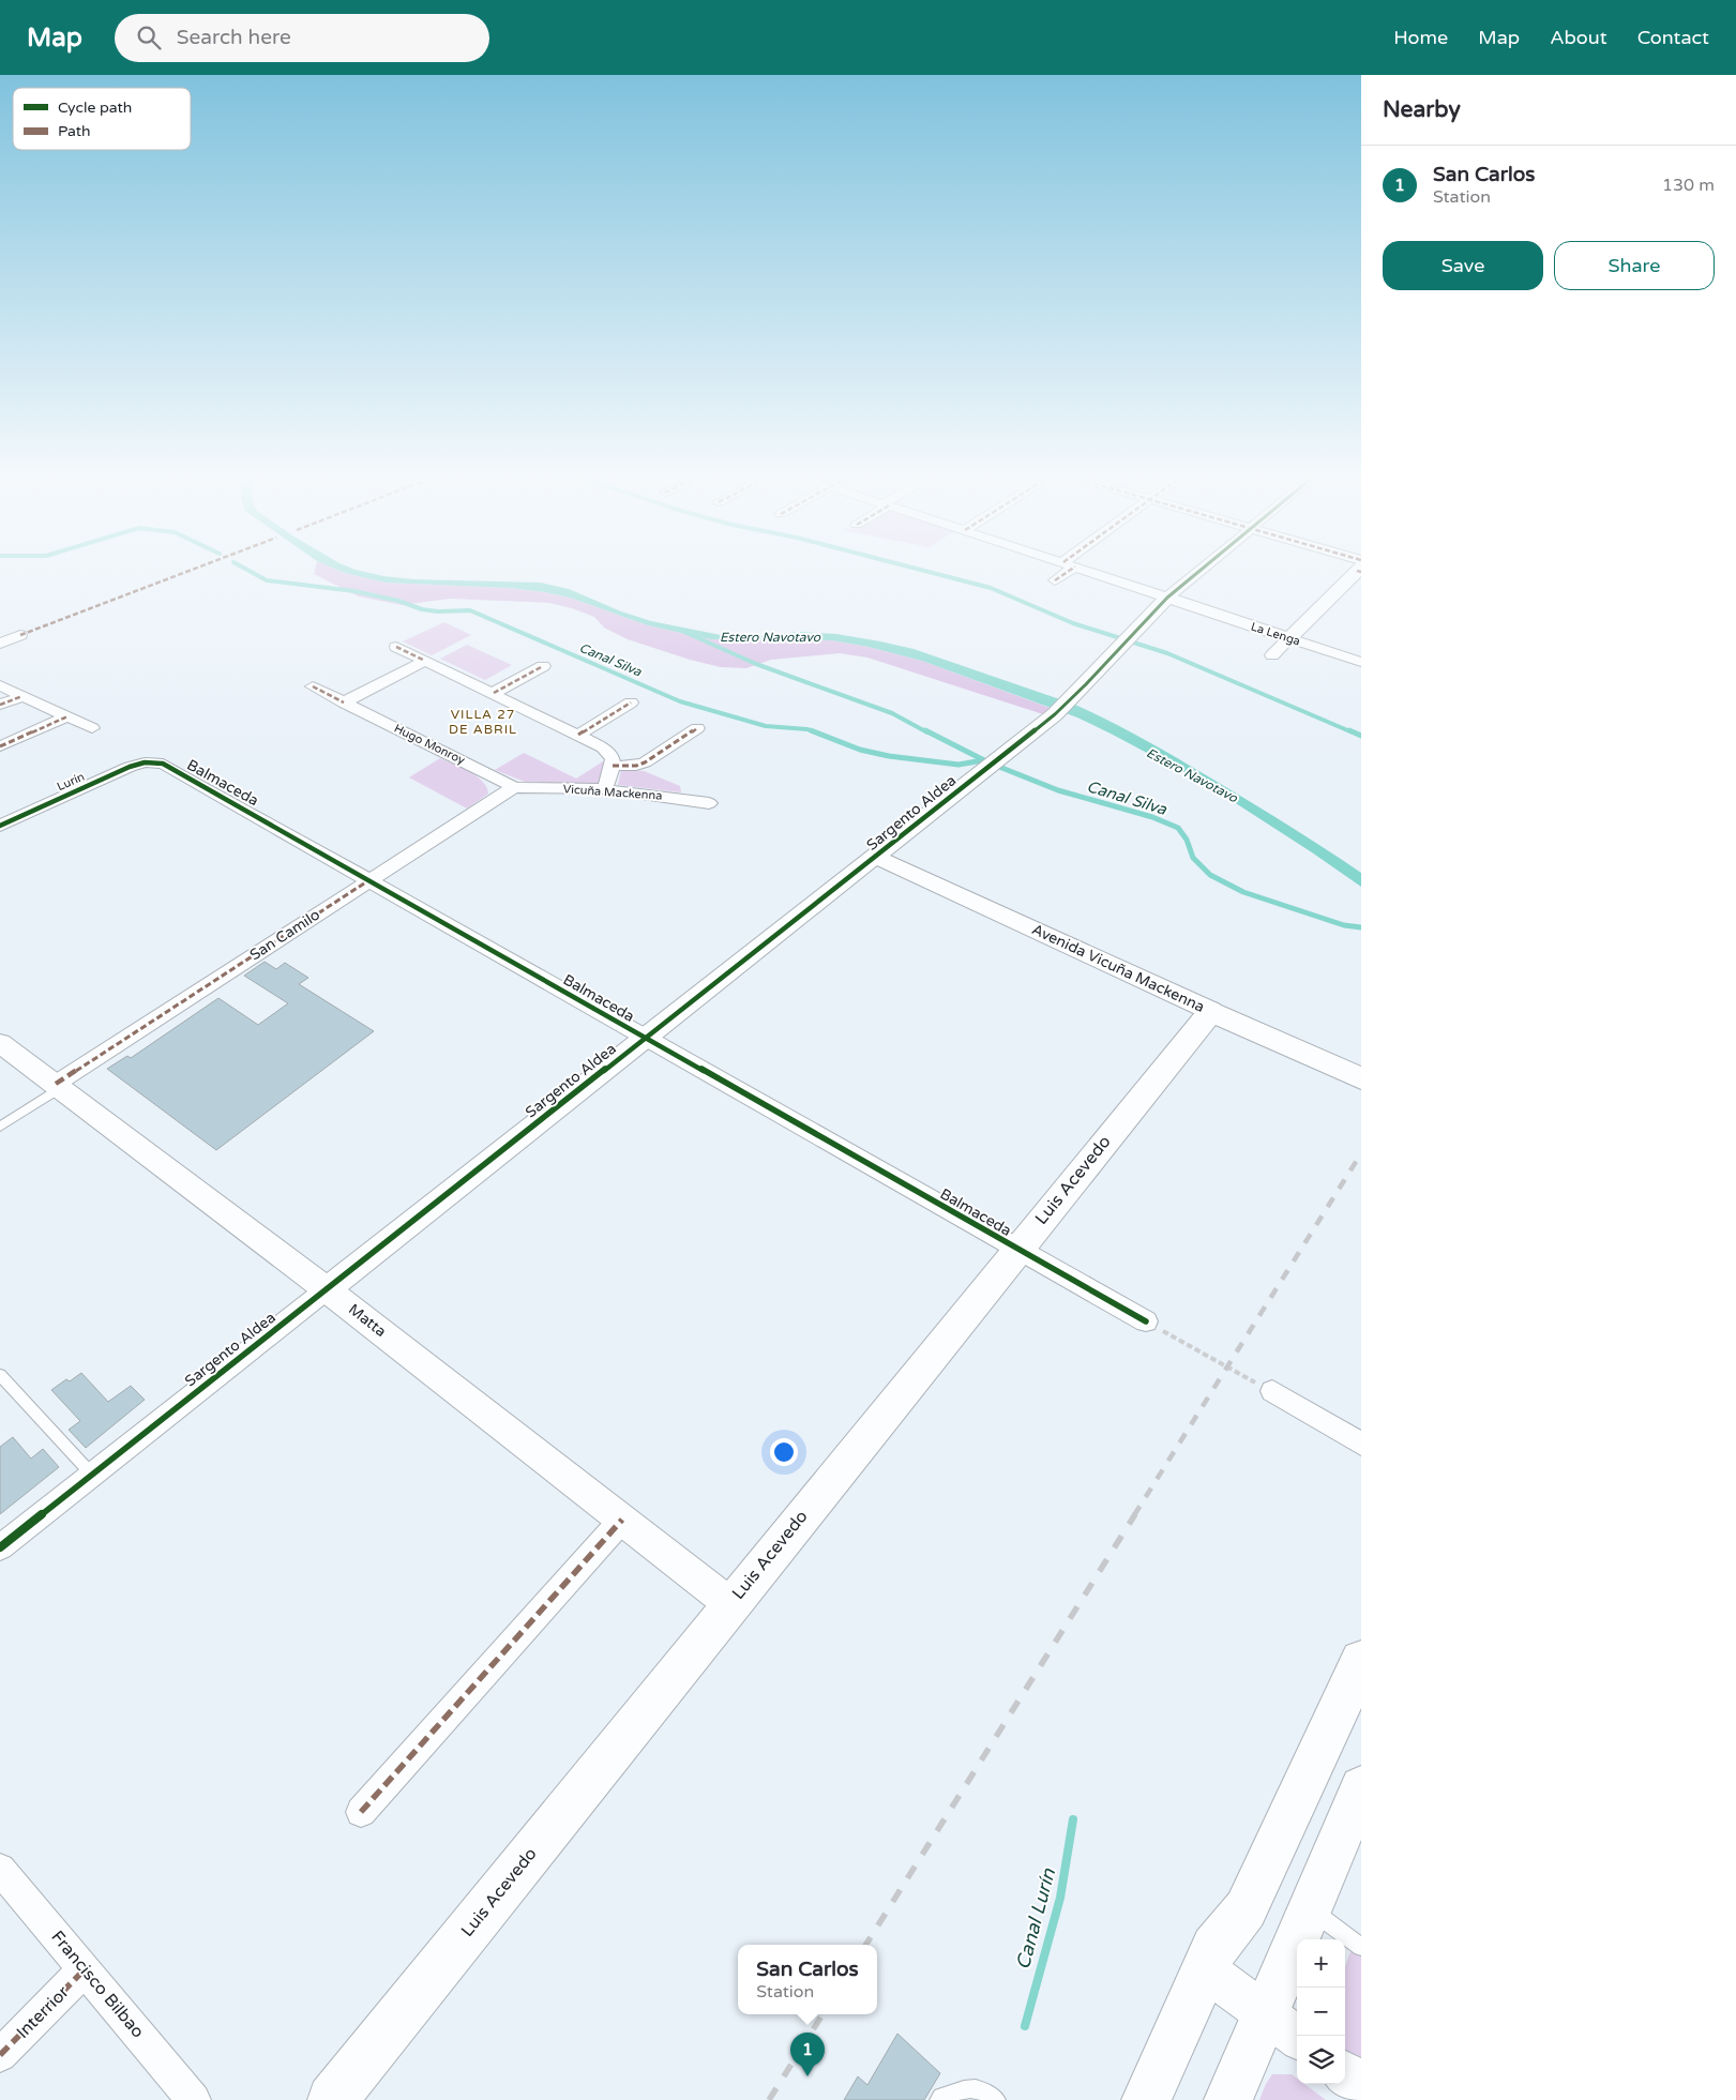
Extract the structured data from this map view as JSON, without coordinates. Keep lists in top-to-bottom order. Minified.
{"streets":{"main road":["Avenida Vicuña Mackenna","Luis Acevedo"],"street":["La Lenga","Hugo Monroy","Lurín","Balmaceda","Vicuña Mackenna","Sargento Aldea","San Camilo","Matta","Francisco Bilbao","Interrior"]},"crossings":[["La Lenga","Sargento Aldea"],["Hugo Monroy","Vicuña Mackenna"],["Hugo Monroy","San Camilo"],["Lurín","Balmaceda"],["Balmaceda","Sargento Aldea"],["Balmaceda","San Camilo"],["Balmaceda","Luis Acevedo"],["Vicuña Mackenna","San Camilo"],["Sargento Aldea","Avenida Vicuña Mackenna"],["Sargento Aldea","Matta"],["San Camilo","Matta"],["Avenida Vicuña Mackenna","Luis Acevedo"],["Luis Acevedo","Matta"],["Francisco Bilbao","Interrior"]],"districts":["VILLA 27 DE ABRIL"],"water":["Estero Navotavo","Canal Silva","Canal Lurín"],"legend":["Cycle path","Path"],"page":{"header":"Map","search":"Search here","nav":["Home","Map","About","Contact"],"heading":"Nearby","list":[{"mark":"1","name":"San Carlos","note":"Station","value":"130 m"}],"buttons":["Save","Share"],"map_buttons":["+","−"],"popup":["San Carlos","Station"],"pins":"1"}}
